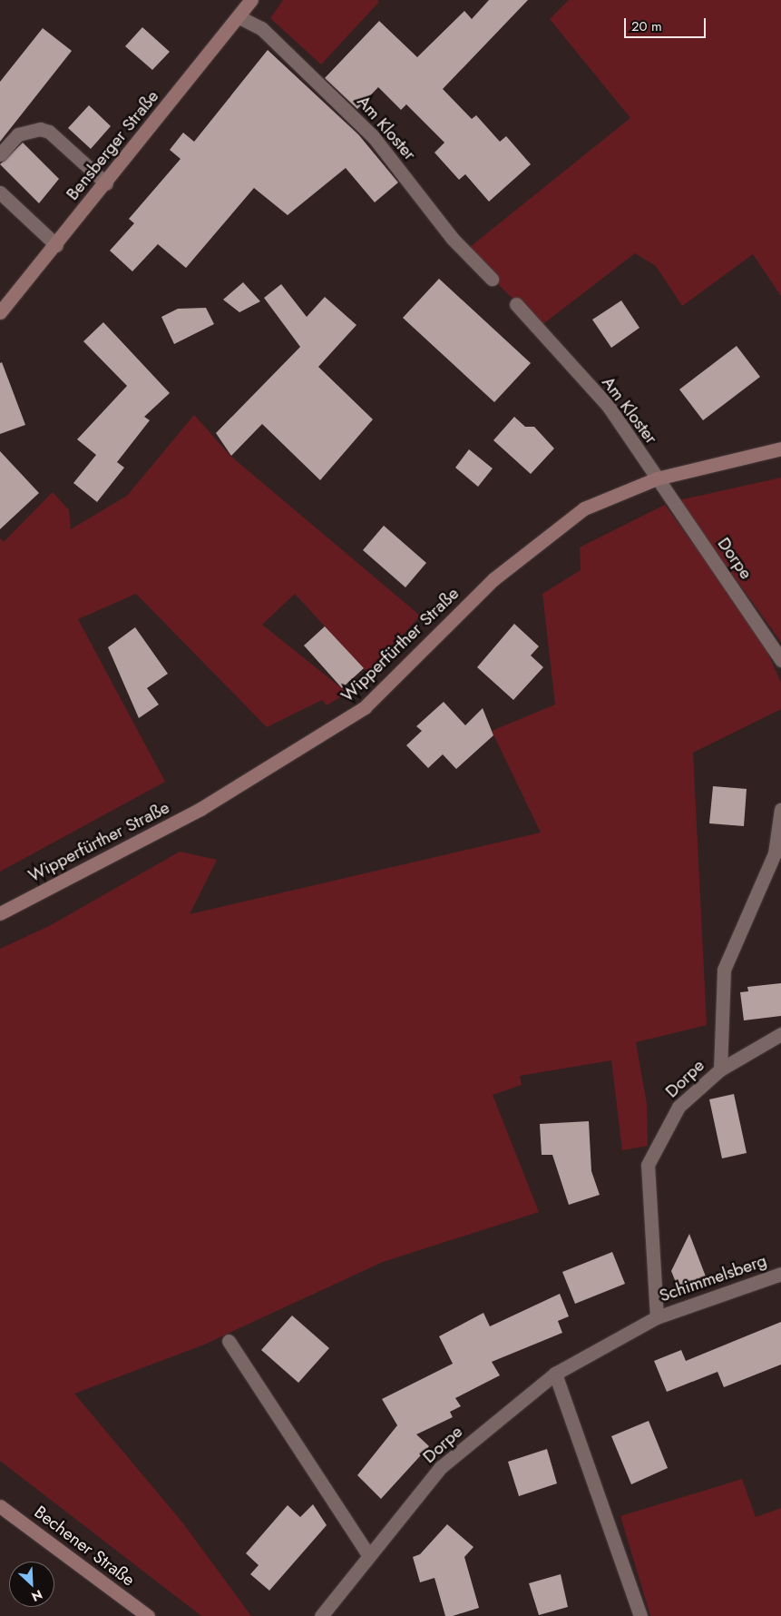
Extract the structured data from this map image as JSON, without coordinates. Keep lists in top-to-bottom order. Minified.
{"streets":{"main road":["Bensberger Straße","Wipperfürther Straße","Bechener Straße"],"street":["Am Kloster","Dorpe","Schimmelsberg"]},"crossings":[["Am Kloster","Bensberger Straße"],["Am Kloster","Dorpe"],["Am Kloster","Wipperfürther Straße"],["Dorpe","Wipperfürther Straße"],["Dorpe","Schimmelsberg"]],"scale_bar":"20 m","north":"bottom right"}
